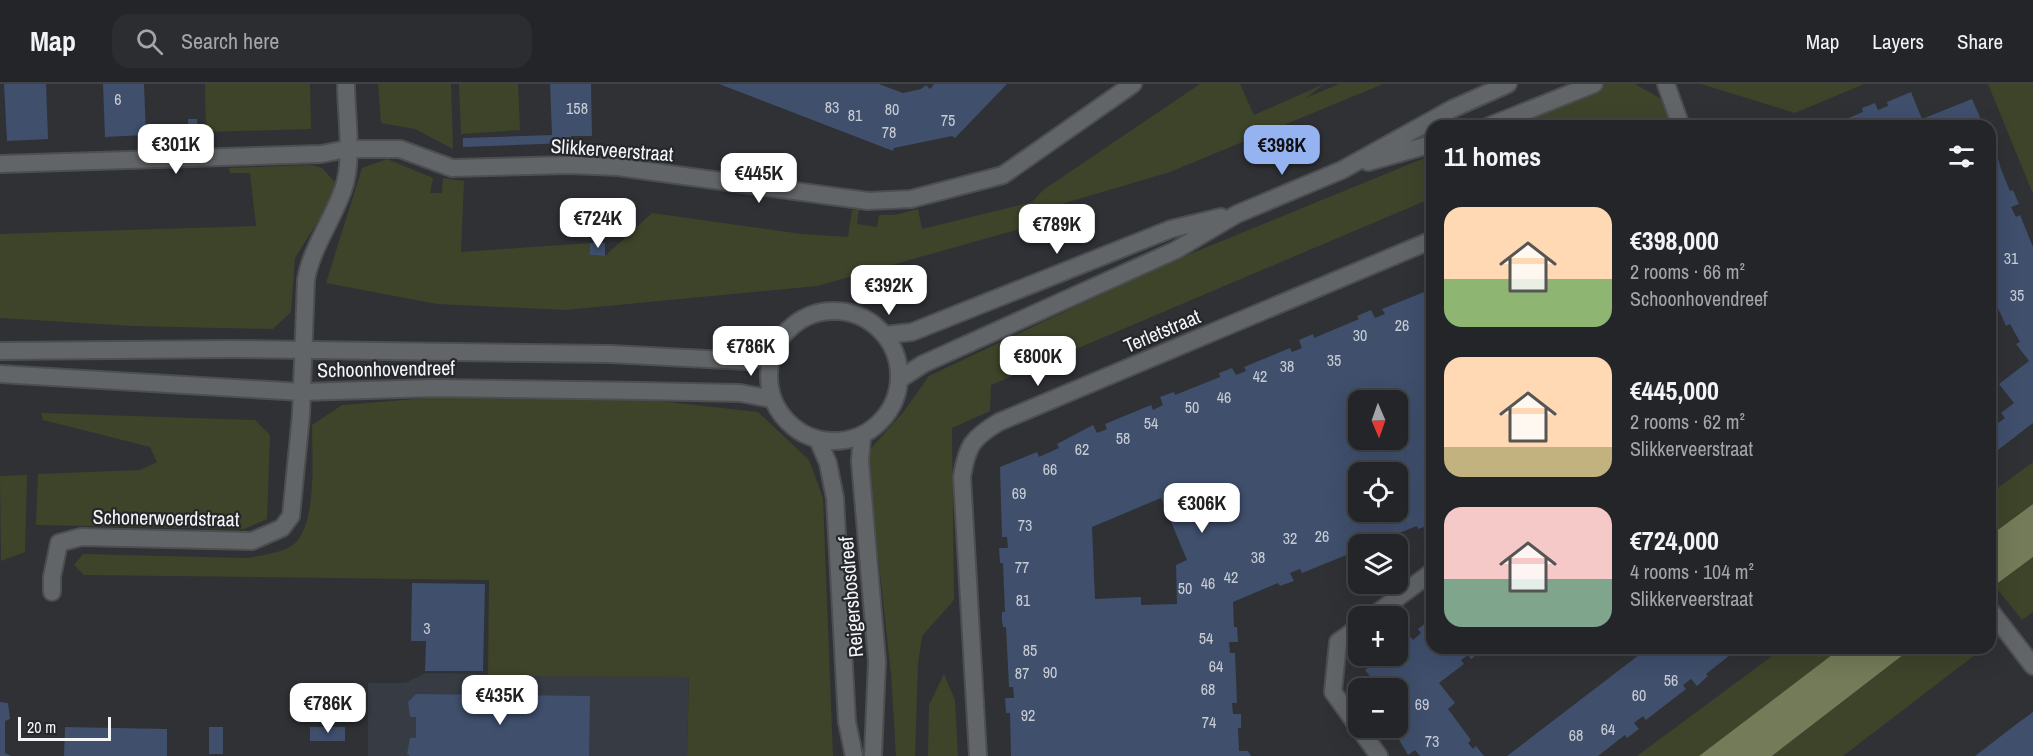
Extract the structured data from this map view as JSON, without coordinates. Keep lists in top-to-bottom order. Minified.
{"streets":{"street":["Slikkerveerstraat","Terletstraat","Schoonhovendreef","Schonerwoerdstraat","Reigersbosdreef"]},"crossings":[["Slikkerveerstraat","Schonerwoerdstraat"],["Schoonhovendreef","Schonerwoerdstraat"],["Schoonhovendreef","Reigersbosdreef"]],"house_numbers":["6","83","158","80","81","75","78","31","35","26","30","35","38","42","46","50","54","58","62","66","69","73","26","32","38","77","42","46","50","81","3","54","85","64","90","87","56","68","60","69","92","74","64","68","73"],"scale_bar":"20 m","north":"bottom","page":{"header":"Map","search":"Search here","nav":["Map","Layers","Share"],"heading":"11 homes","price":["€301K","€398K","€445K","€724K","€789K","€392K","€786K","€800K","€306K","€435K","€786K"],"list":[{"name":"€398,000","note":"2 rooms · 66 m² · Schoonhovendreef"},{"name":"€445,000","note":"2 rooms · 62 m² · Slikkerveerstraat"},{"name":"€724,000","note":"4 rooms · 104 m² · Slikkerveerstraat"}],"map_buttons":["+","−"],"scale":"20 m"}}
